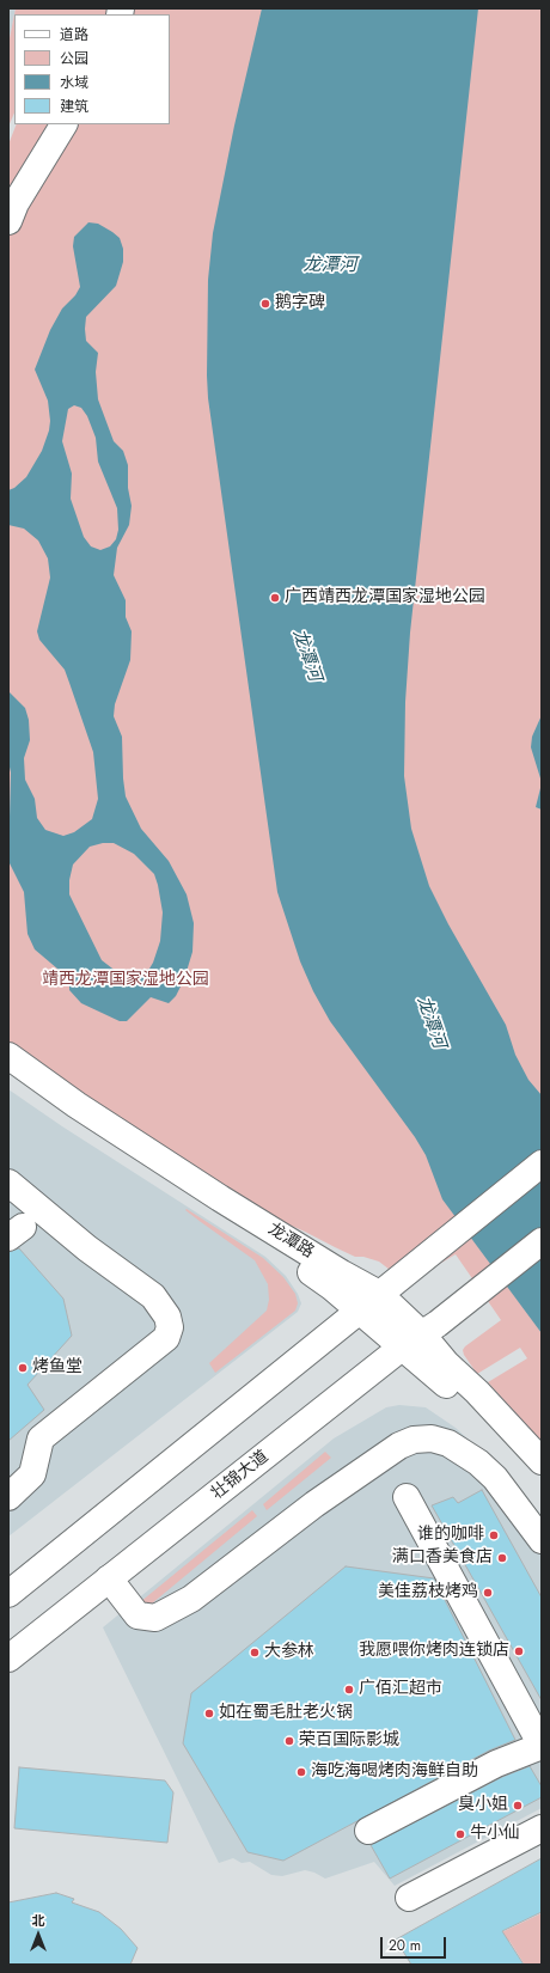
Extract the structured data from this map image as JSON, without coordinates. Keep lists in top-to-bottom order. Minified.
{"streets":{"main road":["龙潭路","壮锦大道"]},"crossings":[["龙潭路","壮锦大道"]],"water":["龙潭河"],"parks":["靖西龙潭国家湿地公园"],"places":["鹅字碑","广西靖西龙潭国家湿地公园","烤鱼堂","谁的咖啡","满口香美食店","美佳荔枝烤鸡","我愿喂你烤肉连锁店","大参林","广佰汇超市","如在蜀毛肚老火锅","荣百国际影城","海吃海喝烤肉海鲜自助","臭小姐","牛小仙"],"legend":["道路","公园","水域","建筑"],"scale_bar":"20 m","north":"top"}
